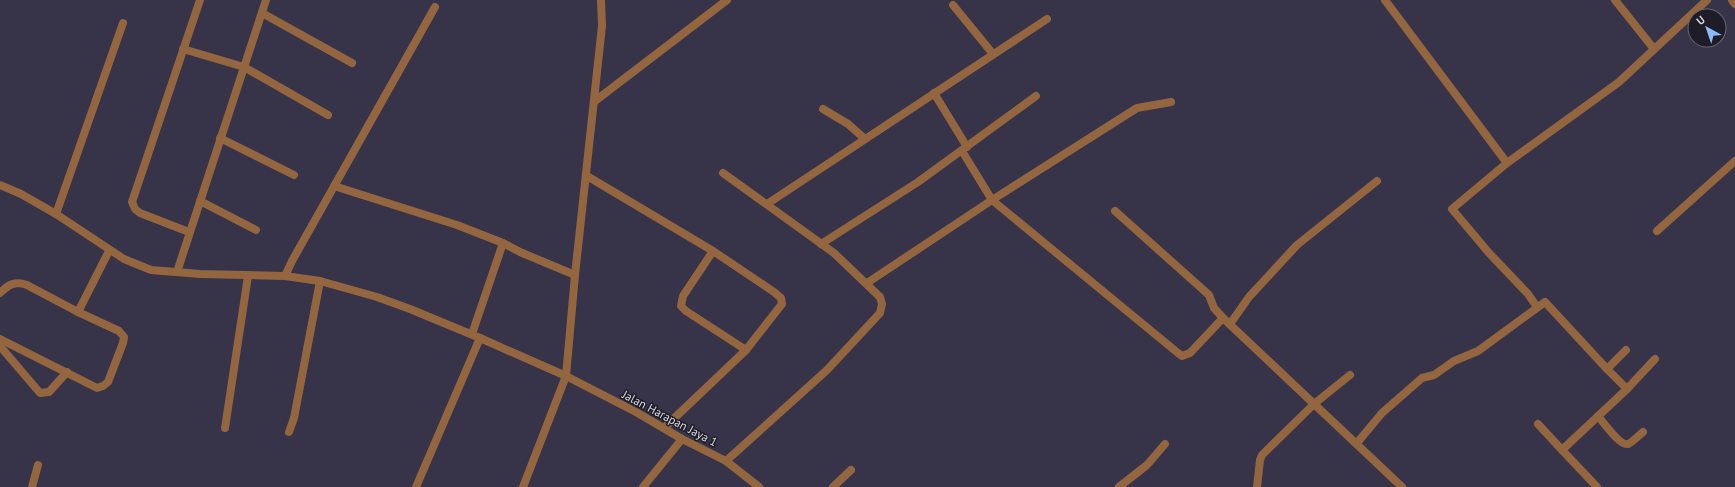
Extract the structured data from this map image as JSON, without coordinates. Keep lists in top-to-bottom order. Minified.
{"streets":{"street":["Jalan Harapan Jaya 1"]},"north":"top left"}
